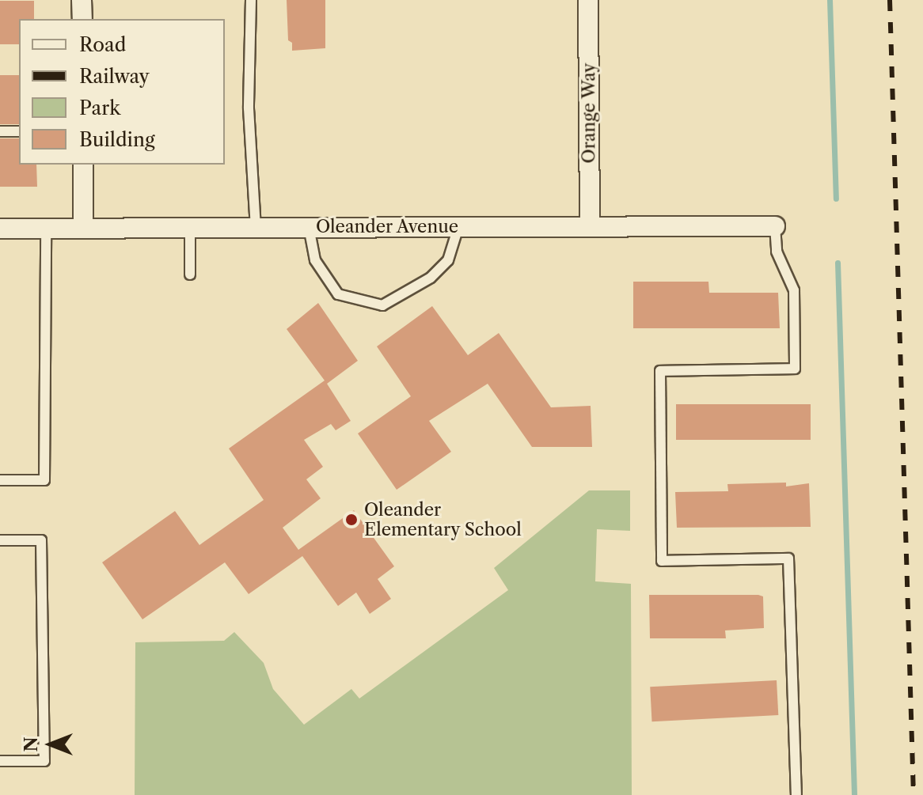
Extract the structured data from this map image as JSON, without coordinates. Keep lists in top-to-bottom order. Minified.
{"streets":{"street":["Orange Way","Oleander Avenue"]},"crossings":[["Orange Way","Oleander Avenue"]],"places":["Oleander Elementary School"],"legend":["Road","Railway","Park","Building"],"north":"left"}
